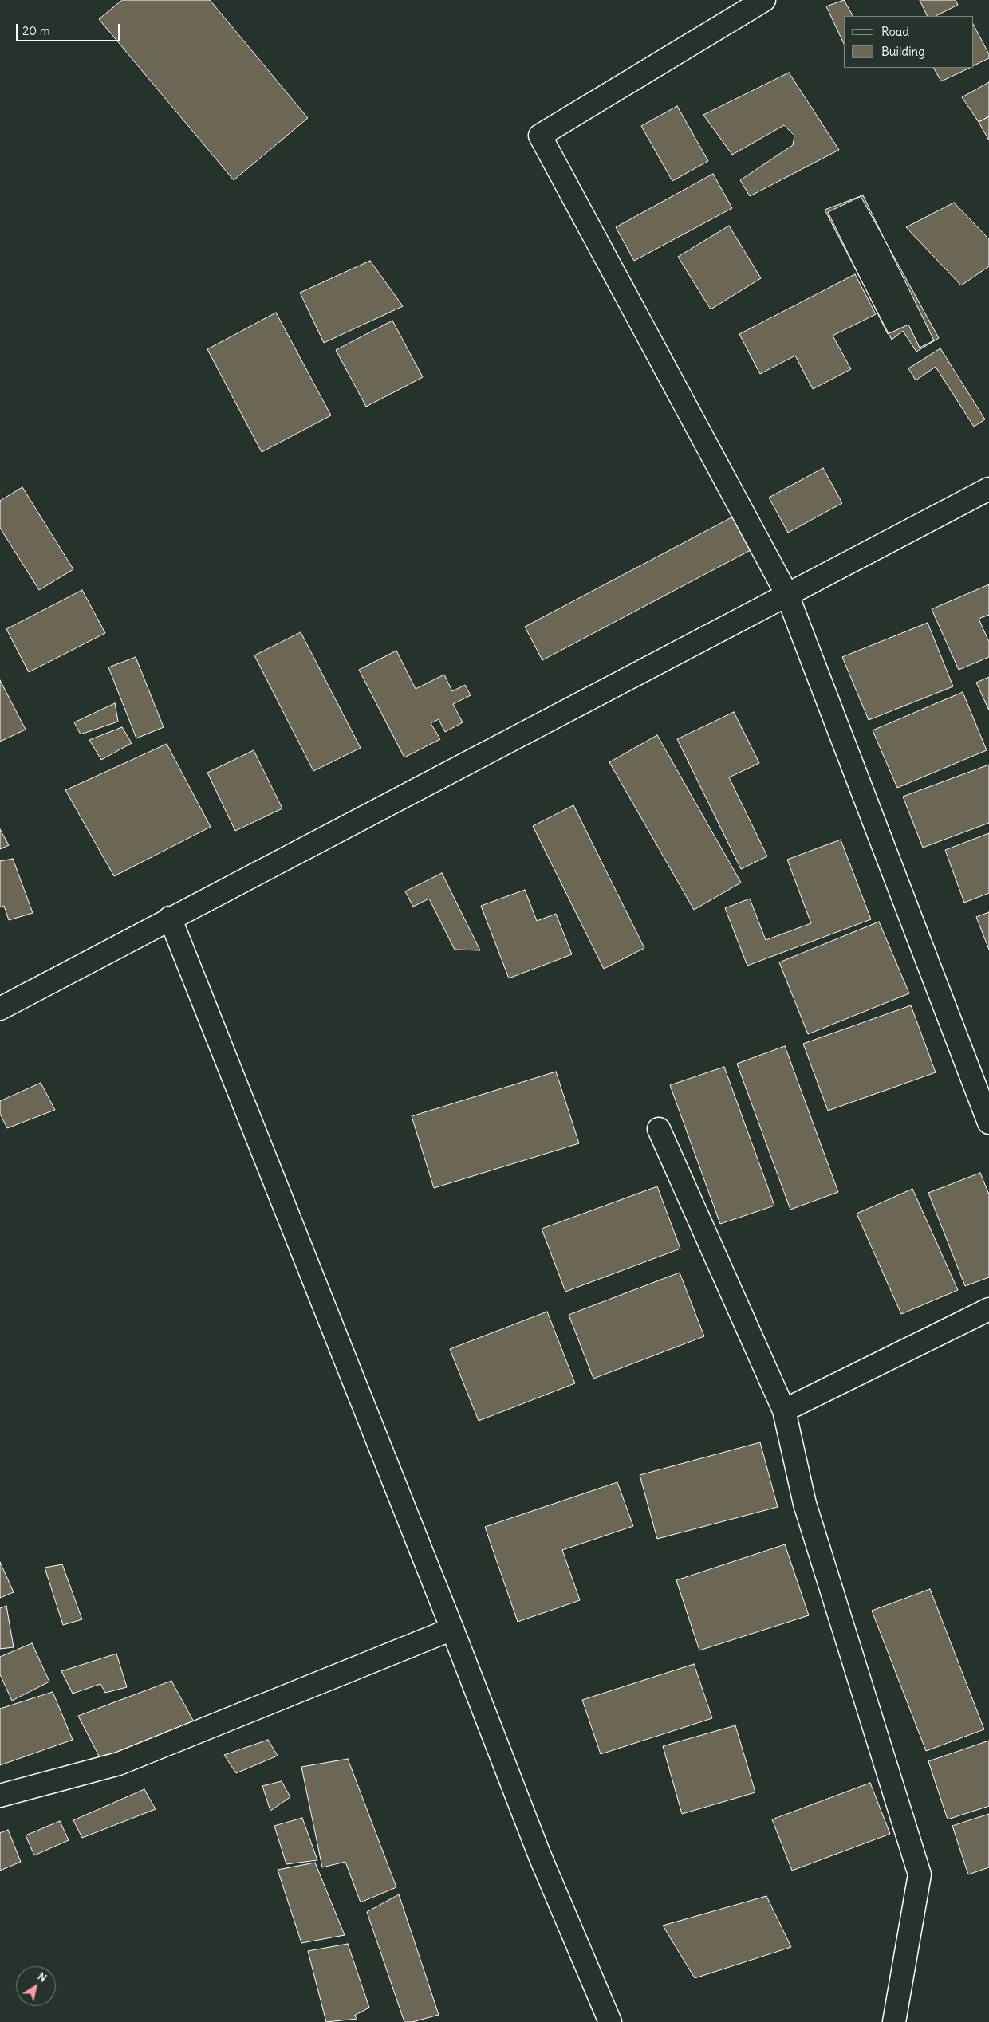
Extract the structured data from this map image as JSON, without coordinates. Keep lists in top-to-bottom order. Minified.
{"legend":["Road","Building"],"scale_bar":"20 m","north":"top right"}
